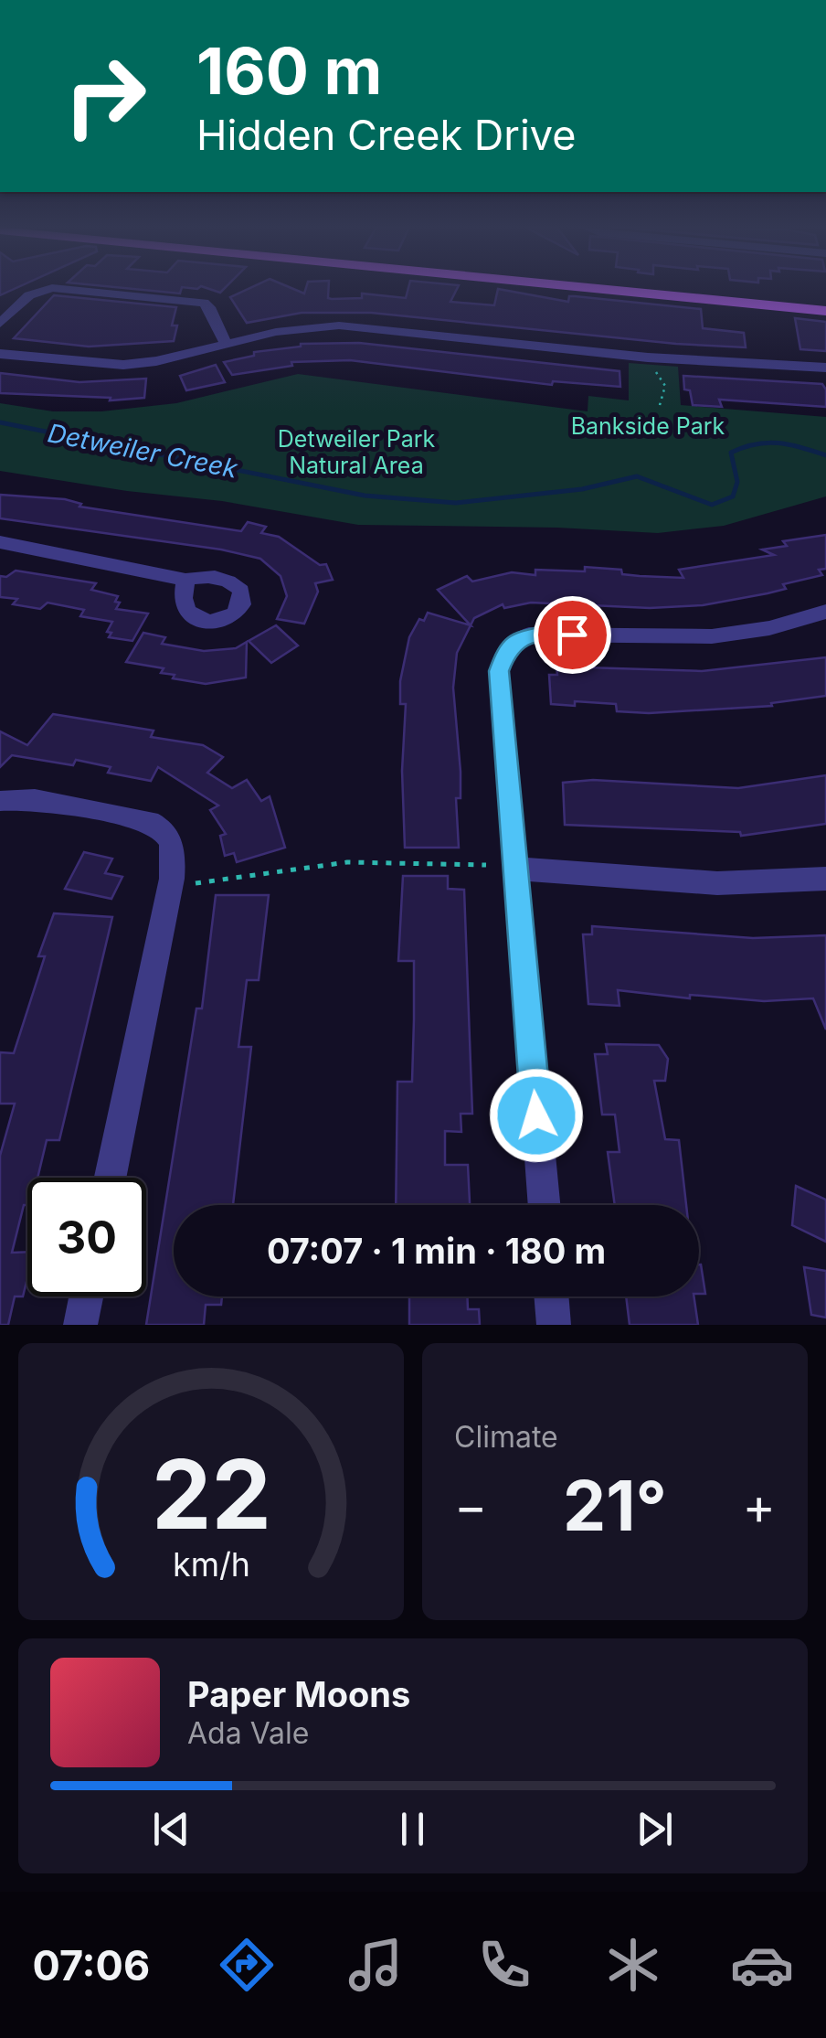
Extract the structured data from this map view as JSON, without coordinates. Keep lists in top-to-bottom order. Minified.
{"water":["Detweiler Creek"],"parks":["Bankside Park","Detweiler Park Natural Area"],"page":{"turn":["160 m","Hidden Creek Drive"],"limit":"30","trip":"07:07 · 1 min · 180 m","tile":"Climate","heat":["−","21°","+"],"song":["Paper Moons","Ada Vale"],"tabs":"07:06","gauge":["22","km/h"]}}
